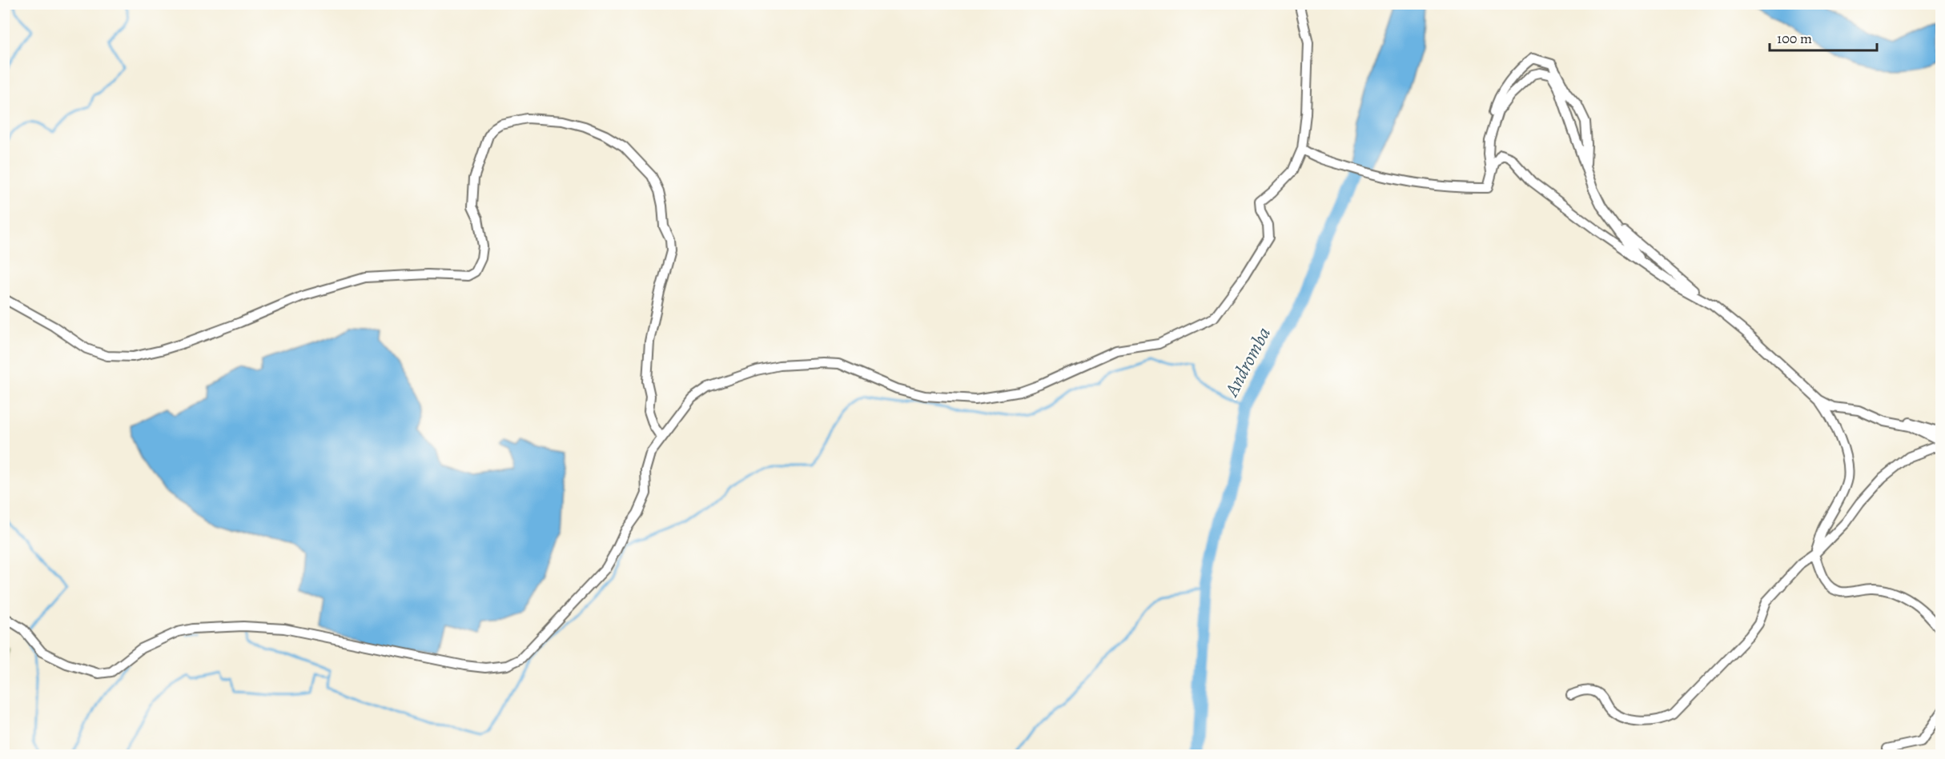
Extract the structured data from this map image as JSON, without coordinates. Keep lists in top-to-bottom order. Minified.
{"water":["Andromba"],"scale_bar":"100 m"}
